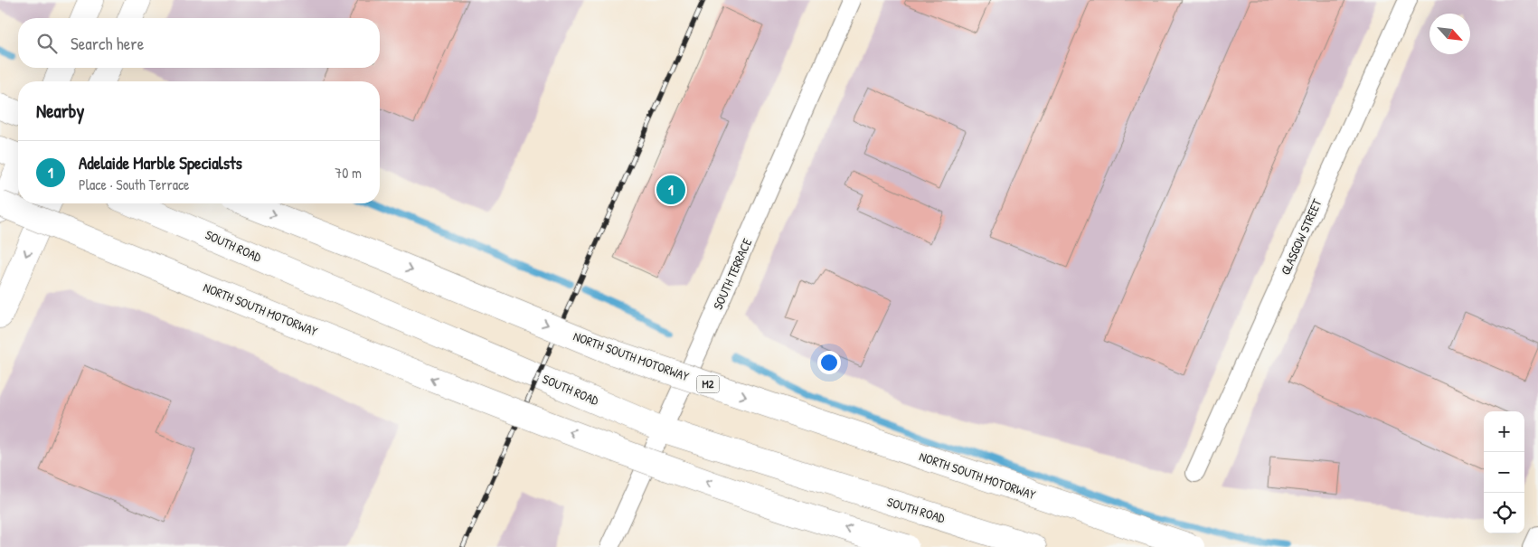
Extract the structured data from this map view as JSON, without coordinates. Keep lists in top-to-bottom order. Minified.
{"streets":{"main road":["SOUTH ROAD","NORTH SOUTH MOTORWAY","M2"],"street":["GLASGOW STREET","SOUTH TERRACE"]},"crossings":[["SOUTH ROAD","SOUTH TERRACE"]],"north":"bottom right","page":{"search":"Search here","heading":"Nearby","list":[{"mark":"1","name":"Adelaide Marble Specialsts","note":"Place · South Terrace","value":"70 m"}],"pins":"1","map_buttons":["+","−"]}}
